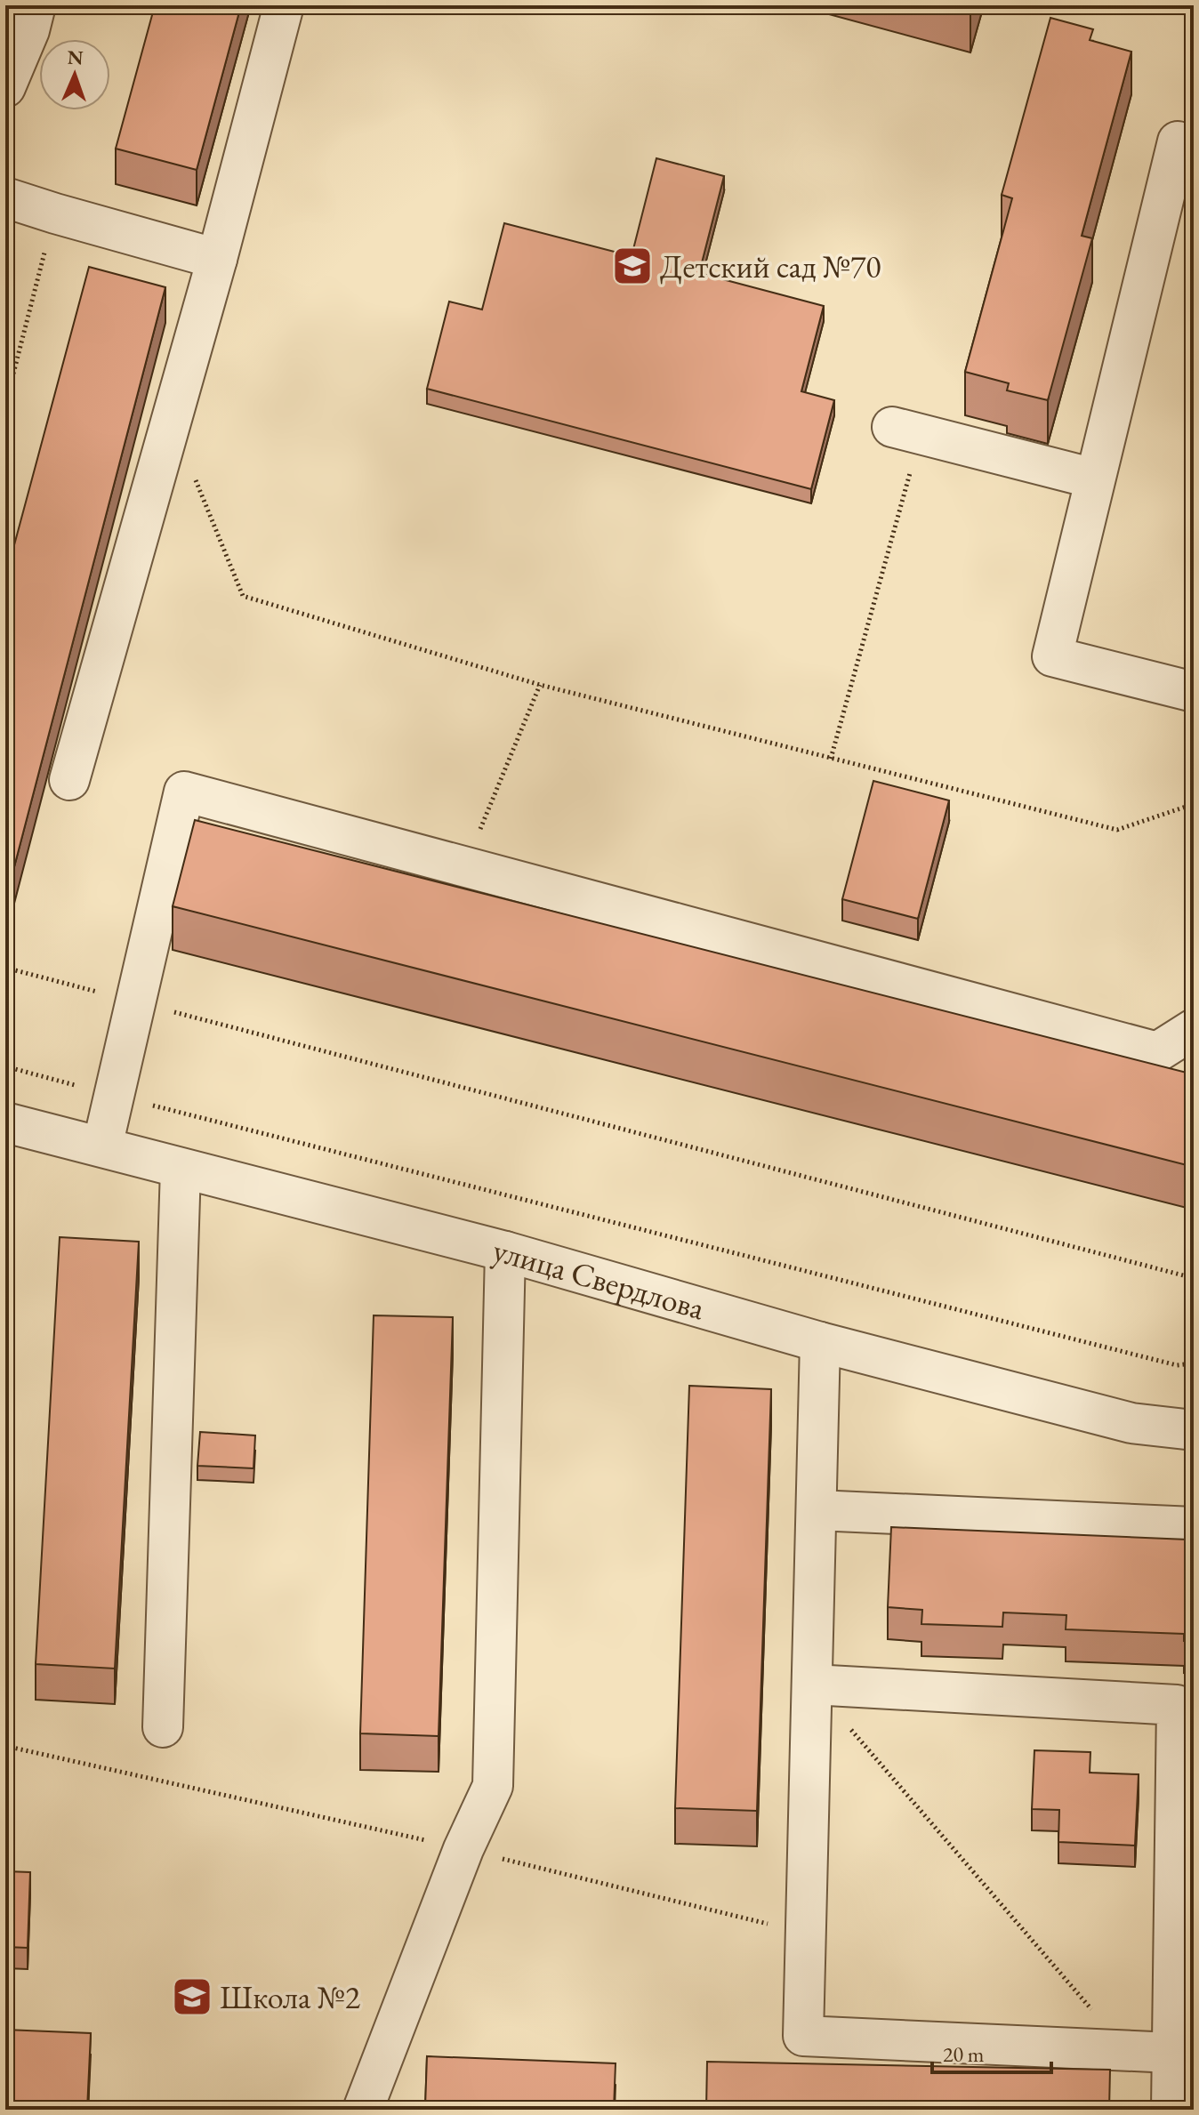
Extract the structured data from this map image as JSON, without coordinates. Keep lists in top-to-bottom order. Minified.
{"streets":{"street":["улица Свердлова"]},"places":{"school or university":["Детский сад №70","Школа №2"]},"scale_bar":"20 m","north":"top"}
